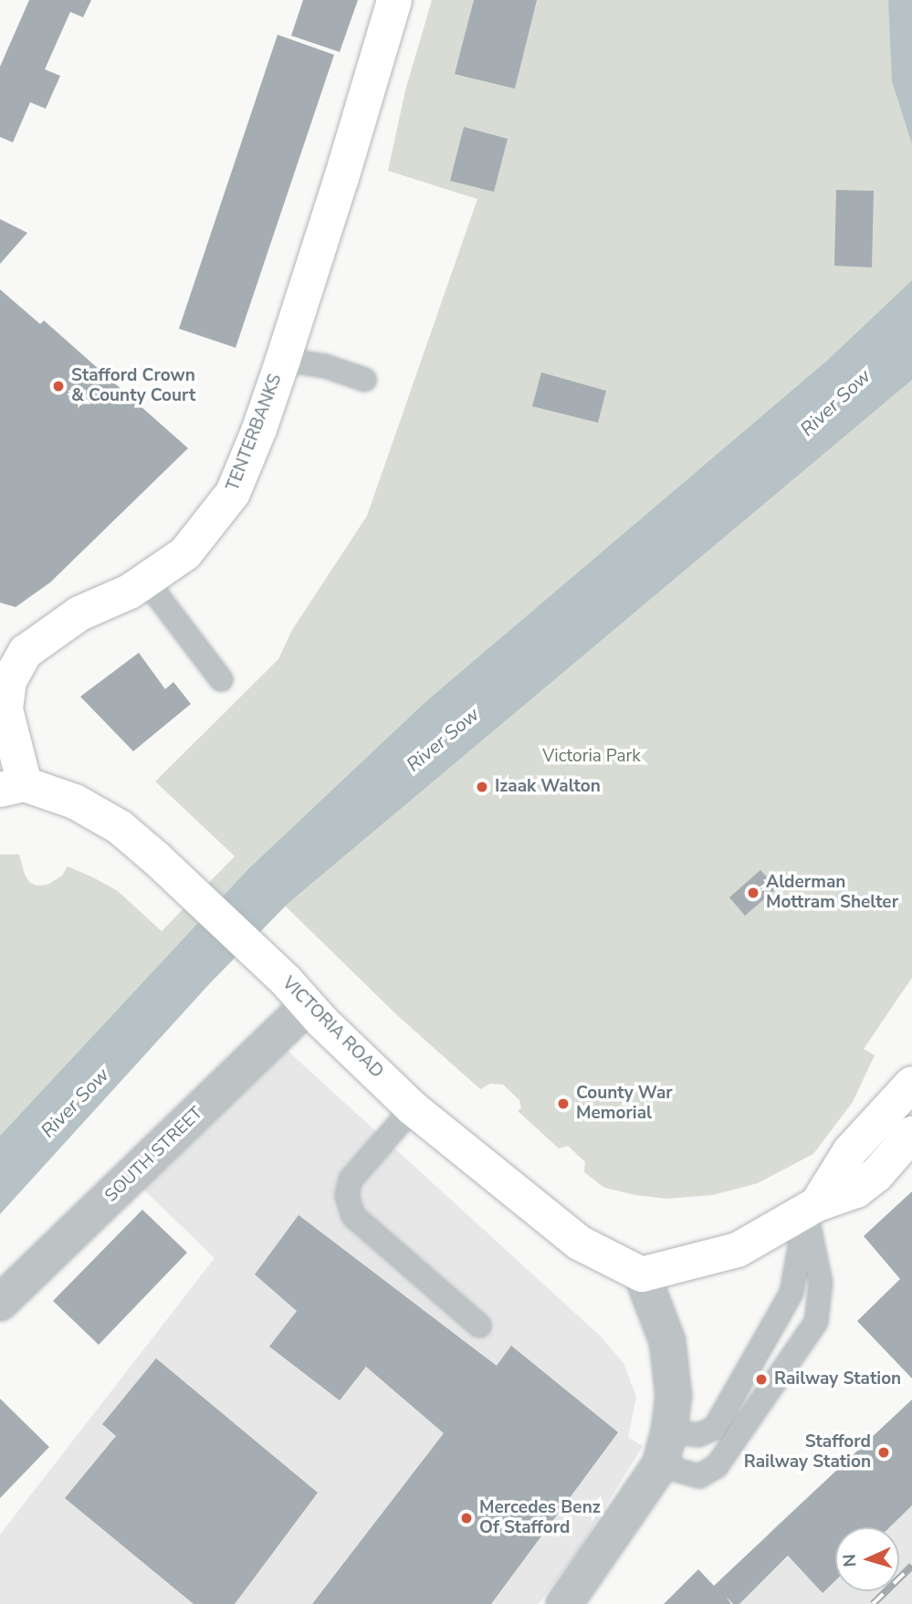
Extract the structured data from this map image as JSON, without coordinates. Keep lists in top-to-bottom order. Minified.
{"streets":{"main road":["TENTERBANKS","VICTORIA ROAD"],"street":["SOUTH STREET"]},"crossings":[["TENTERBANKS","VICTORIA ROAD"],["VICTORIA ROAD","SOUTH STREET"]],"water":["River Sow"],"parks":["Victoria Park"],"places":["Stafford Crown & County Court","Izaak Walton","Alderman Mottram Shelter","County War Memorial","Railway Station","Stafford Railway Station","Mercedes Benz Of Stafford"],"north":"left"}
